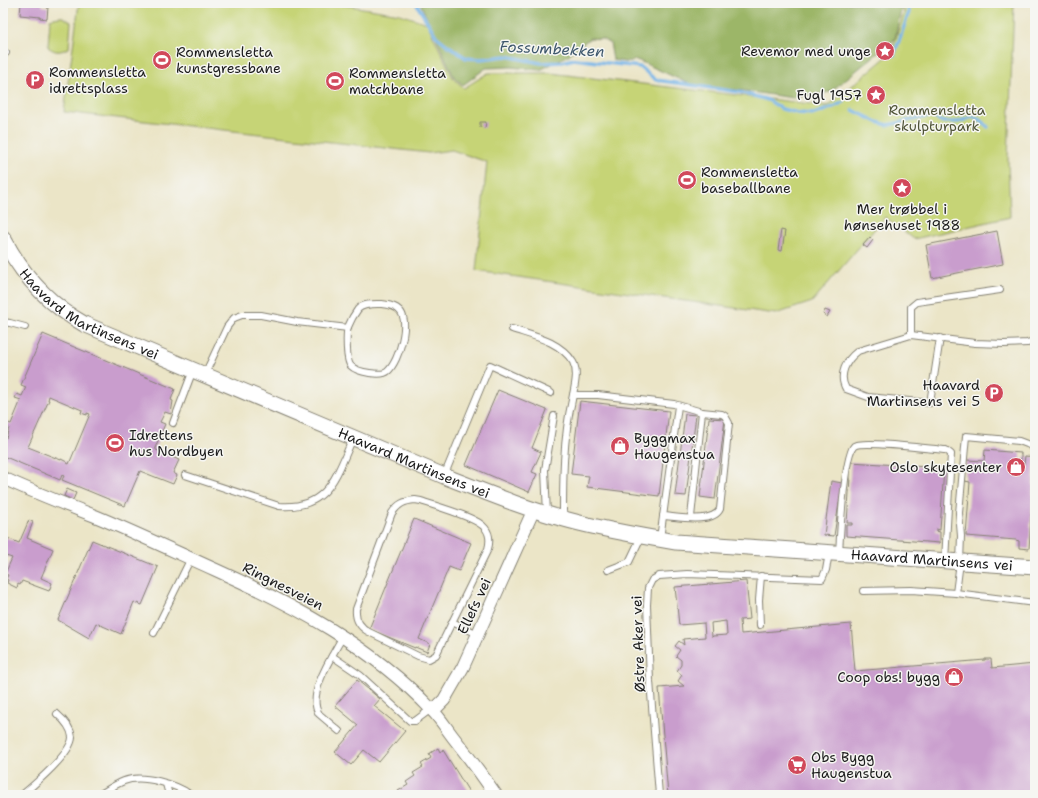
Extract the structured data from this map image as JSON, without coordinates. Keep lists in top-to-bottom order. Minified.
{"streets":{"street":["Haavard Martinsens vei","Ringnesveien","Ellefs vei"],"lane":["Østre Aker vei"]},"crossings":[["Haavard Martinsens vei","Ellefs vei"],["Haavard Martinsens vei","Østre Aker vei"],["Ringnesveien","Ellefs vei"]],"water":["Fossumbekken"],"parks":["Rommensletta skulpturpark"],"places":{"place":["Revemor med unge","Fugl 1957","Mer trøbbel i hønsehuset 1988"],"sports":["Rommensletta kunstgressbane","Rommensletta matchbane","Rommensletta baseballbane","Idrettens hus Nordbyen"],"parking":["Rommensletta idrettsplass","Haavard Martinsens vei 5"],"shop":["Byggmax Haugenstua","Oslo skytesenter","Coop obs! bygg"],"supermarket":["Obs Bygg Haugenstua"]}}
